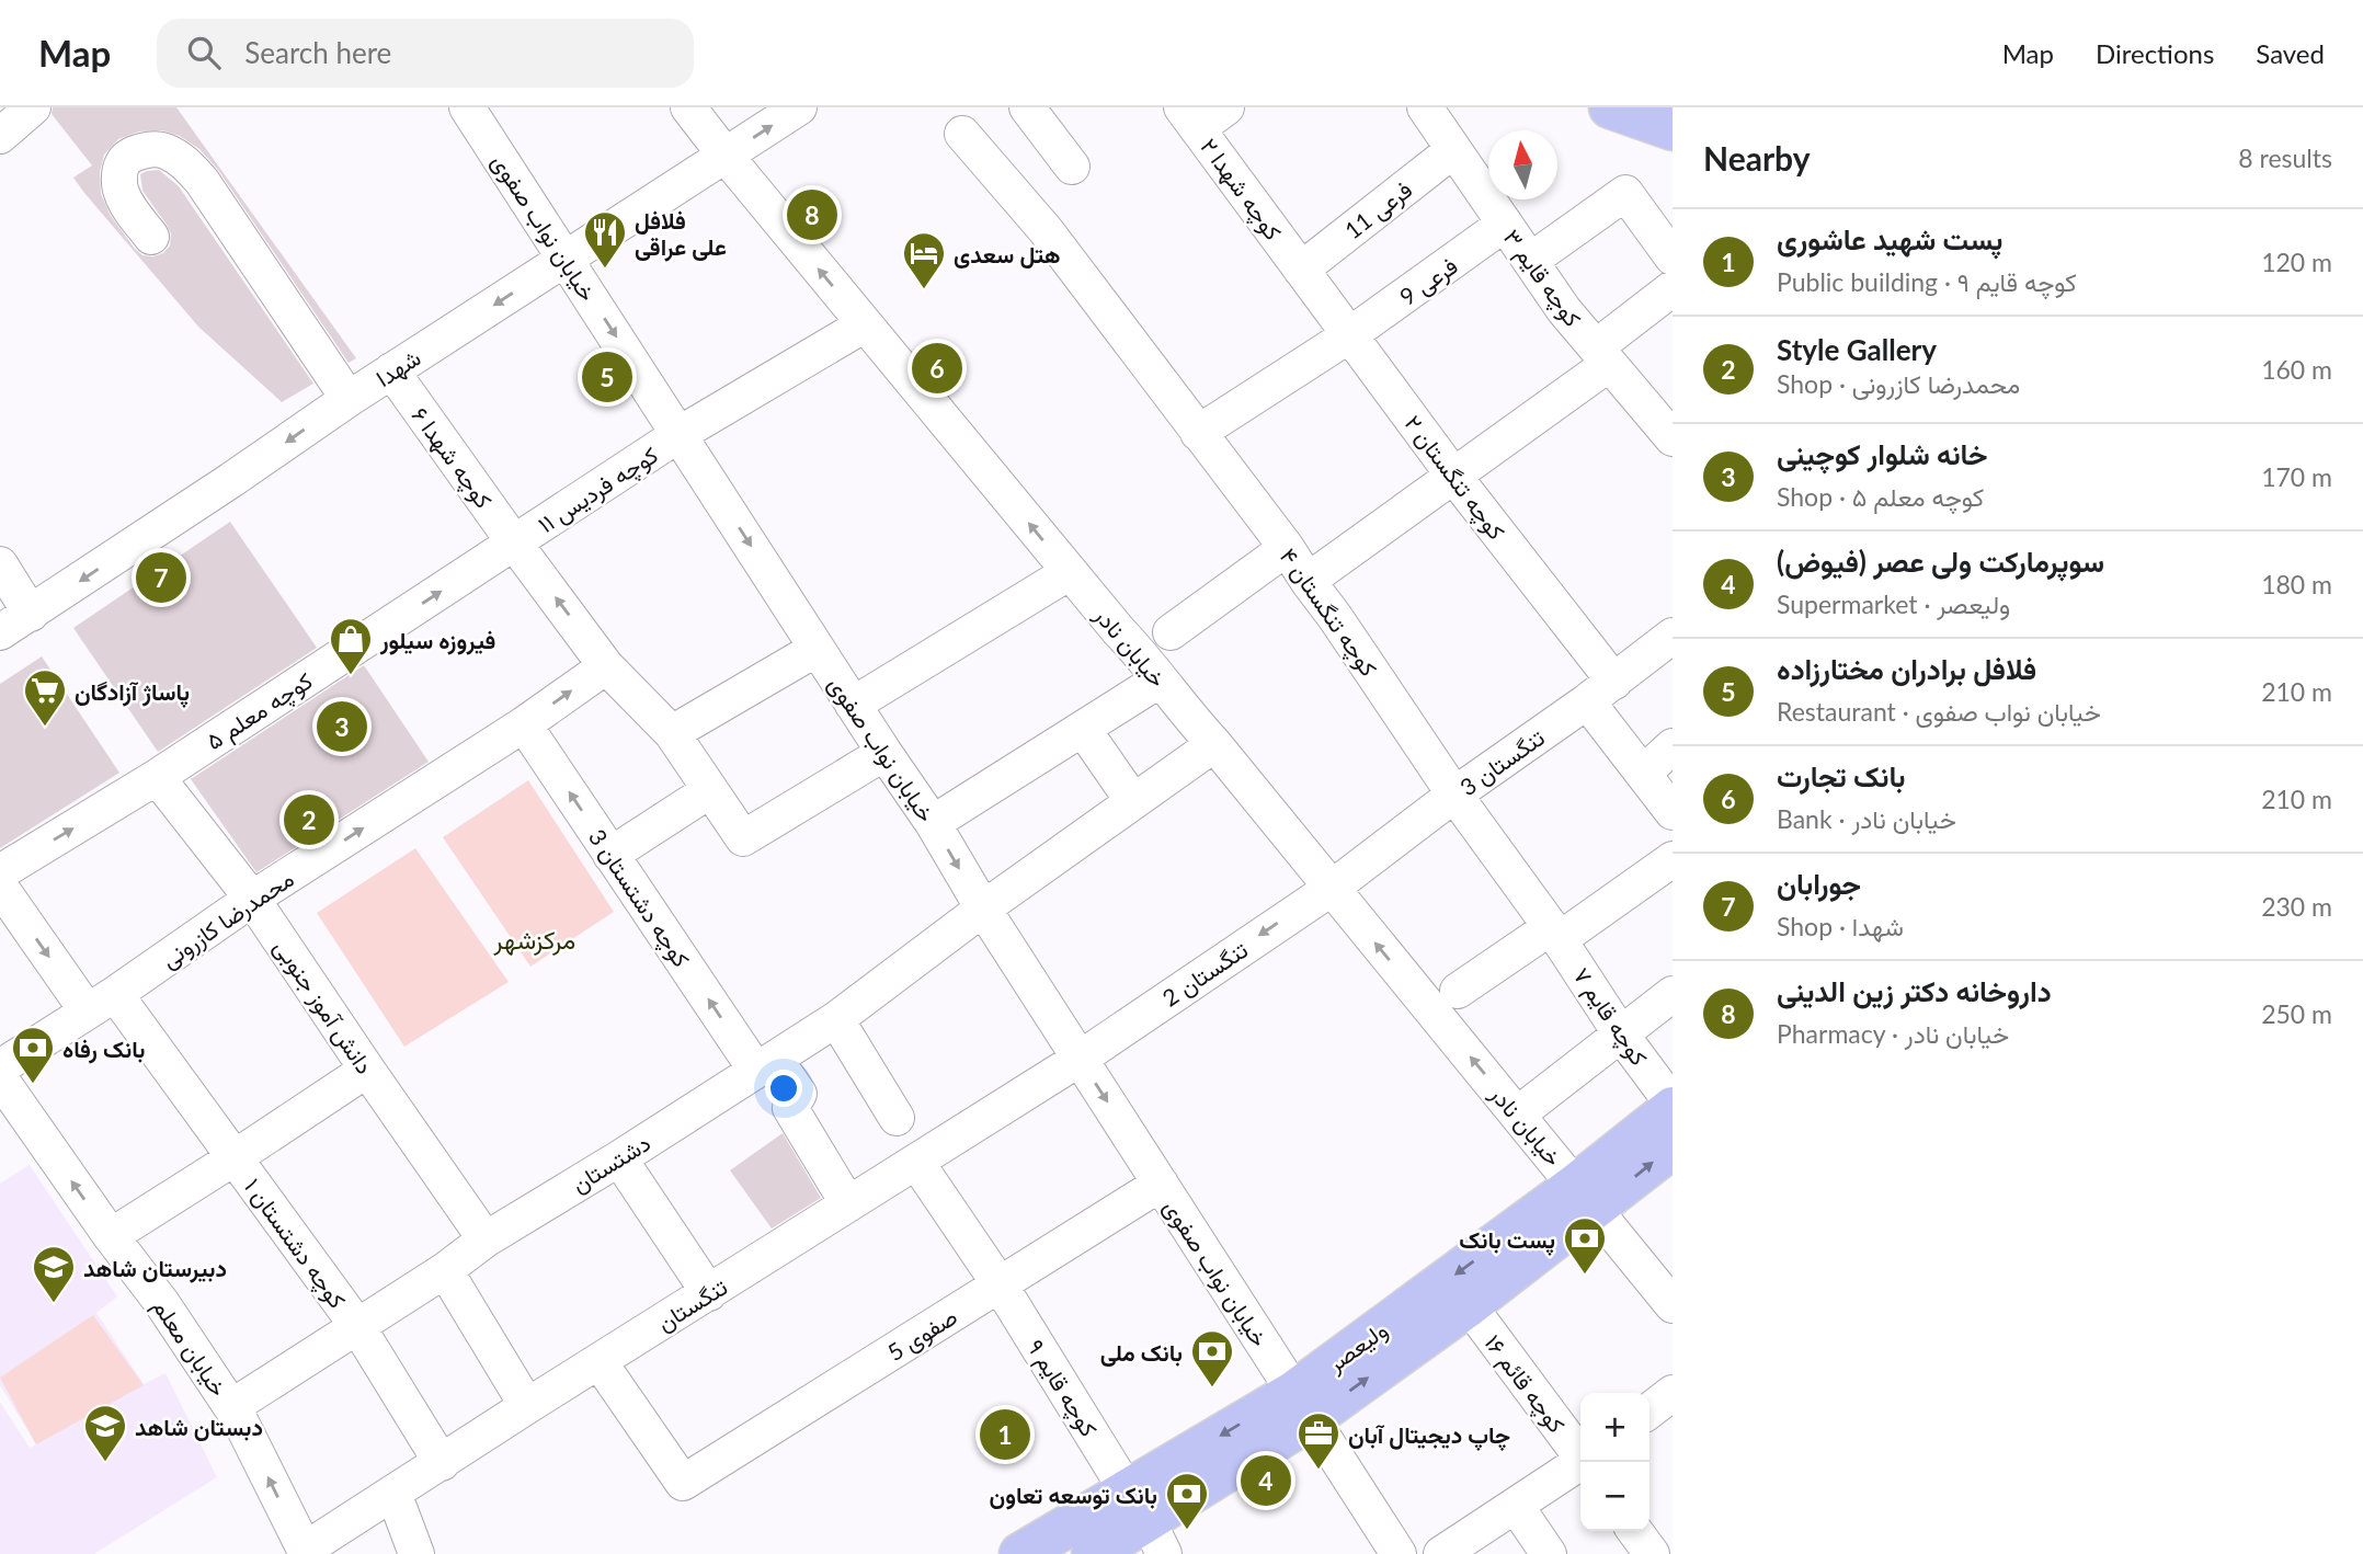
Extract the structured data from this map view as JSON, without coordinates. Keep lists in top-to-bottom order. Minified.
{"streets":{"main road":["ولیعصر"],"street":["کوچه شهدا ۲","فرعی 11","خیابان نواب صفوی","کوچه قایم ۳","فرعی 9","شهدا","کوچه شهدا ۶","کوچه تنگستان ۲","کوچه فردیس ۱۱","کوچه تنگستان ۴","خیابان نادر","کوچه معلم ۵","تنگستان 3","کوچه دشتستان 3","محمدرضا کازرونی","تنگستان 2","دانش آموز جنوبی","کوچه قایم ۷","دشتستان","کوچه دشتستان ۱","تنگستان","صفوی 5","خیابان معلم","کوچه قائم ۱۶","کوچه قایم ۹"]},"crossings":[["کوچه شهدا ۲","فرعی 11"],["کوچه شهدا ۲","کوچه تنگستان ۲"],["فرعی 11","کوچه قایم ۳"],["فرعی 11","کوچه تنگستان ۲"],["خیابان نواب صفوی","شهدا"],["خیابان نواب صفوی","کوچه شهدا ۶"],["خیابان نواب صفوی","کوچه فردیس ۱۱"],["خیابان نواب صفوی","تنگستان 2"],["خیابان نواب صفوی","دشتستان"],["خیابان نواب صفوی","تنگستان"],["خیابان نواب صفوی","صفوی 5"],["خیابان نواب صفوی","ولیعصر"],["کوچه قایم ۳","فرعی 9"],["فرعی 9","کوچه تنگستان ۲"],["فرعی 9","کوچه تنگستان ۴"],["شهدا","کوچه شهدا ۶"],["شهدا","خیابان نادر"],["کوچه شهدا ۶","کوچه فردیس ۱۱"],["کوچه شهدا ۶","کوچه معلم ۵"],["کوچه شهدا ۶","محمدرضا کازرونی"],["کوچه تنگستان ۲","تنگستان 3"],["کوچه فردیس ۱۱","خیابان نادر"],["کوچه فردیس ۱۱","کوچه معلم ۵"],["کوچه تنگستان ۴","تنگستان 3"],["کوچه تنگستان ۴","کوچه قایم ۷"],["خیابان نادر","تنگستان 3"],["خیابان نادر","تنگستان 2"],["خیابان نادر","دشتستان"],["خیابان نادر","ولیعصر"],["کوچه معلم ۵","دانش آموز جنوبی"],["تنگستان 3","تنگستان 2"],["کوچه دشتستان 3","محمدرضا کازرونی"],["کوچه دشتستان 3","دشتستان"],["کوچه دشتستان 3","تنگستان"],["محمدرضا کازرونی","دانش آموز جنوبی"],["محمدرضا کازرونی","کوچه دشتستان ۱"],["تنگستان 2","تنگستان"],["دانش آموز جنوبی","دشتستان"],["کوچه قایم ۷","ولیعصر"],["دشتستان","کوچه دشتستان ۱"],["دشتستان","خیابان معلم"],["تنگستان","صفوی 5"],["تنگستان","خیابان معلم"],["تنگستان","کوچه قایم ۹"],["صفوی 5","کوچه قایم ۹"],["ولیعصر","کوچه قائم ۱۶"],["ولیعصر","کوچه قایم ۹"]],"one_way":["خیابان نواب صفوی","خیابان نادر","کوچه معلم ۵","کوچه دشتستان 3","محمدرضا کازرونی"],"districts":["مرکزشهر"],"places":{"restaurant":["فلافل علی عراقی"],"hotel":["هتل سعدی"],"shop":["فیروزه سیلور"],"supermarket":["پاساژ آزادگان"],"bank":["بانک رفاه","پست بانک","بانک ملی","بانک توسعه تعاون"],"school or university":["دبیرستان شاهد","دبستان شاهد"],"office":["چاپ دیجیتال آبان"]},"north":"top","page":{"header":"Map","search":"Search here","nav":["Map","Directions","Saved"],"heading":["Nearby","8 results"],"pins":["8","6","5","7","3","2","1","4"],"list":[{"mark":"1","name":"پست شهید عاشوری","note":"Public building · کوچه قایم ۹","value":"120 m"},{"mark":"2","name":"Style Gallery","note":"Shop · محمدرضا کازرونی","value":"160 m"},{"mark":"3","name":"خانه شلوار کوچینی","note":"Shop · کوچه معلم ۵","value":"170 m"},{"mark":"4","name":"سوپرمارکت ولی عصر (فیوض)","note":"Supermarket · ولیعصر","value":"180 m"},{"mark":"5","name":"فلافل برادران مختارزاده","note":"Restaurant · خیابان نواب صفوی","value":"210 m"},{"mark":"6","name":"بانک تجارت","note":"Bank · خیابان نادر","value":"210 m"},{"mark":"7","name":"جورابان","note":"Shop · شهدا","value":"230 m"},{"mark":"8","name":"داروخانه دکتر زین الدینی","note":"Pharmacy · خیابان نادر","value":"250 m"}],"map_buttons":["+","−"]}}
